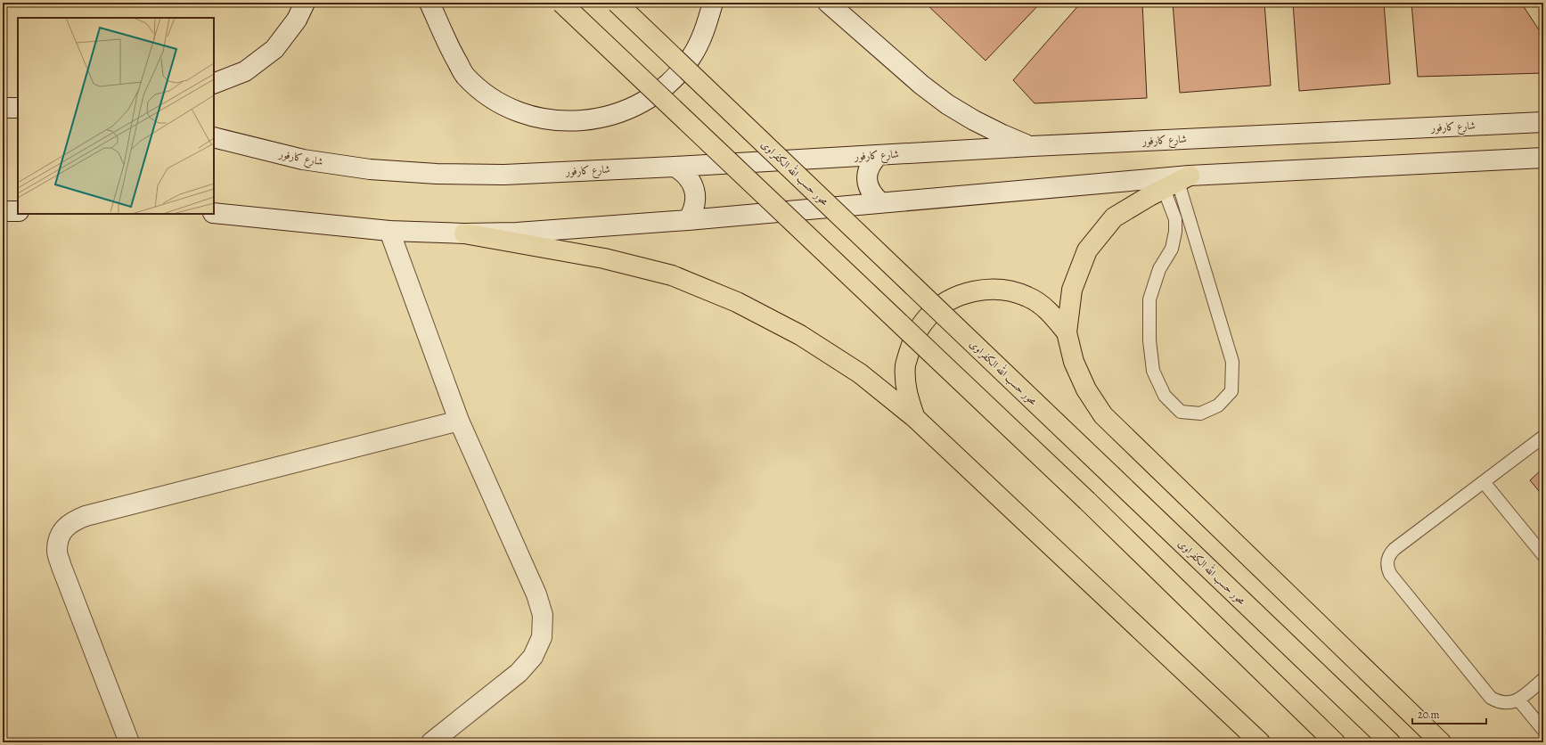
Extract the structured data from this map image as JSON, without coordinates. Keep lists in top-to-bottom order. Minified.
{"streets":{"main road":["محور حسب الله الكفراوى"],"street":["شارع كارفور"]},"scale_bar":"20 m"}
